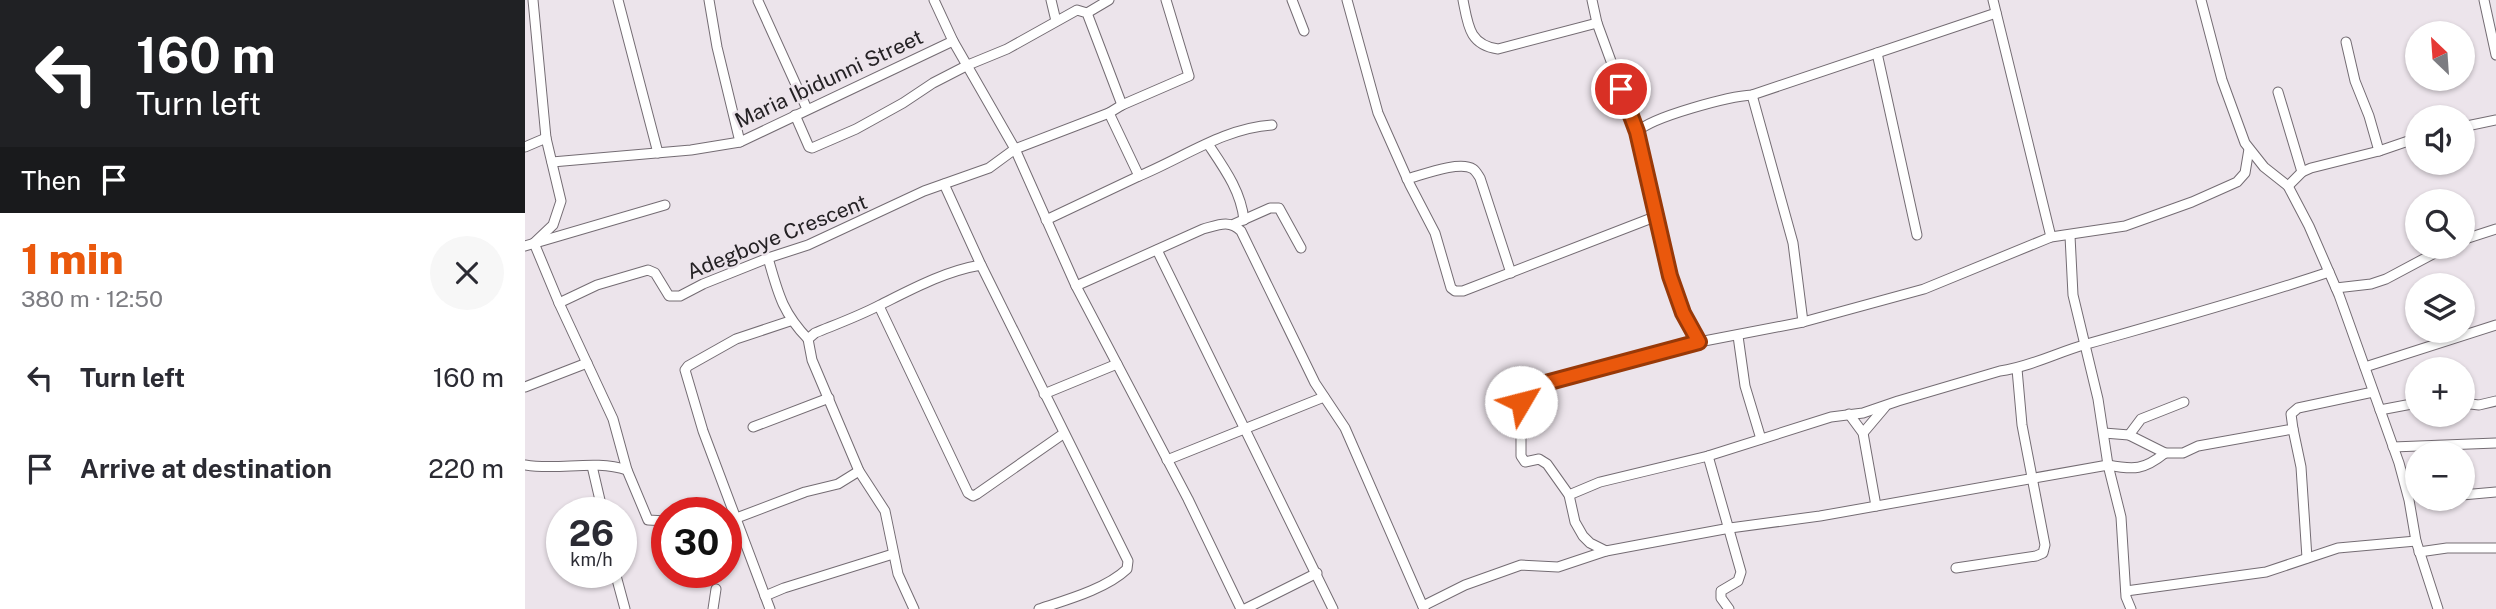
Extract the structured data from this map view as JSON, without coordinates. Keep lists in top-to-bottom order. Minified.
{"streets":{"street":["Maria Ibidunni Street","Adegboye Crescent"]},"north":"top left","page":{"turn":["160 m","Turn left"],"map_buttons":["+","−"],"then":"Then","heading":["1 min","380 m · 12:50"],"list":[{"name":"Turn left","value":"160 m"},{"name":"Arrive at destination","value":"220 m"}],"speed":"26 km/h","limit":"30"}}
